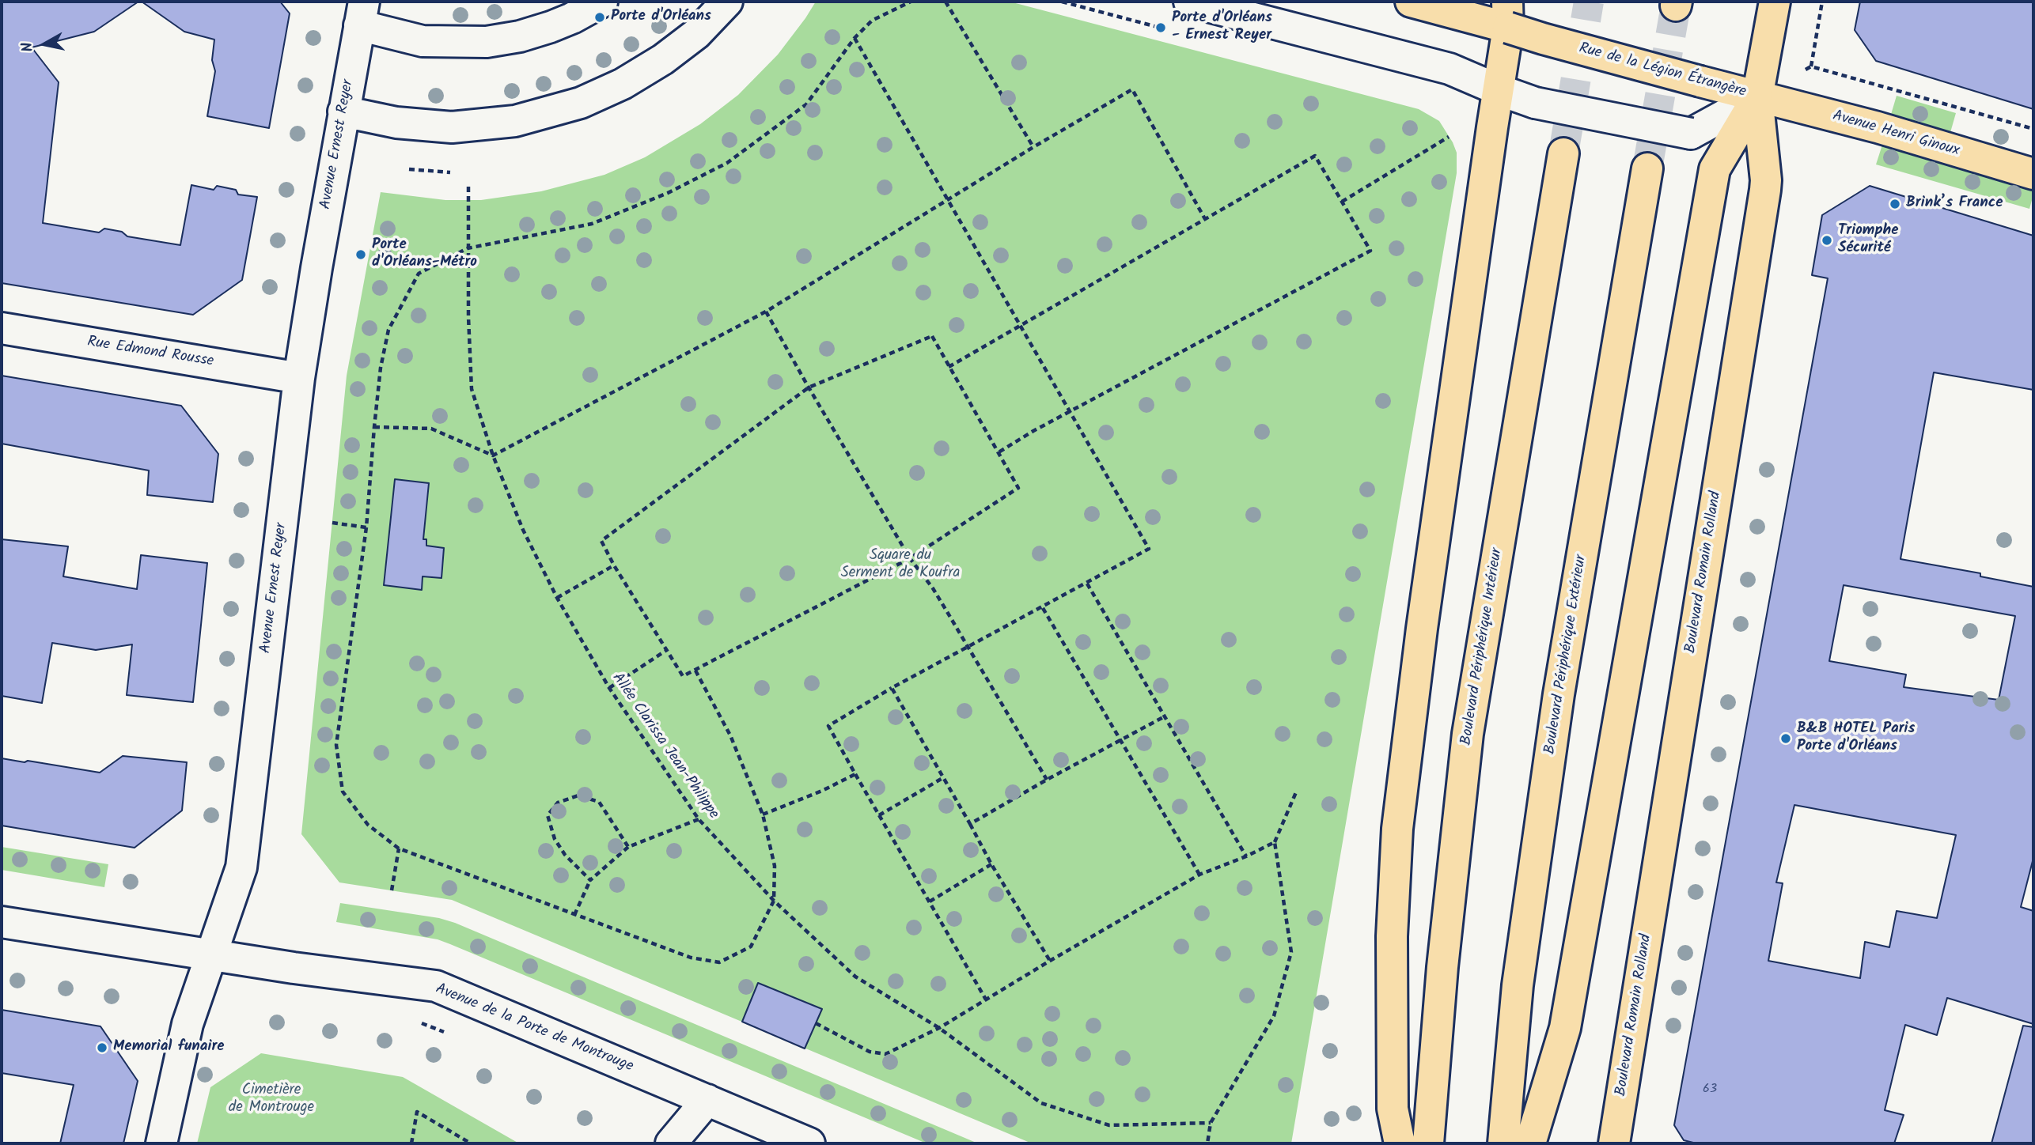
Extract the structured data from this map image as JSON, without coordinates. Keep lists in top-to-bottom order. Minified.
{"streets":{"main road":["Rue de la Légion Étrangère","Avenue Henri Ginoux","Boulevard Romain Rolland","Boulevard Périphérique Intérieur","Boulevard Périphérique Extérieur"],"street":["Avenue Ernest Reyer","Rue Edmond Rousse","Avenue de la Porte de Montrouge"],"path":["Allée Clarissa Jean-Philippe"]},"crossings":[["Rue de la Légion Étrangère","Avenue Henri Ginoux"],["Rue de la Légion Étrangère","Boulevard Romain Rolland"],["Avenue Henri Ginoux","Boulevard Romain Rolland"],["Avenue Ernest Reyer","Rue Edmond Rousse"],["Avenue Ernest Reyer","Avenue de la Porte de Montrouge"]],"parks":["Square du Serment de Koufra","Cimetière de Montrouge"],"places":["Porte d'Orléans","Porte d'Orléans - Ernest Reyer","Brink’s France","Triomphe Sécurité","Porte d'Orléans-Métro","B&B HOTEL Paris Porte d'Orléans","Memorial funaire"],"house_numbers":["63"],"north":"left"}
